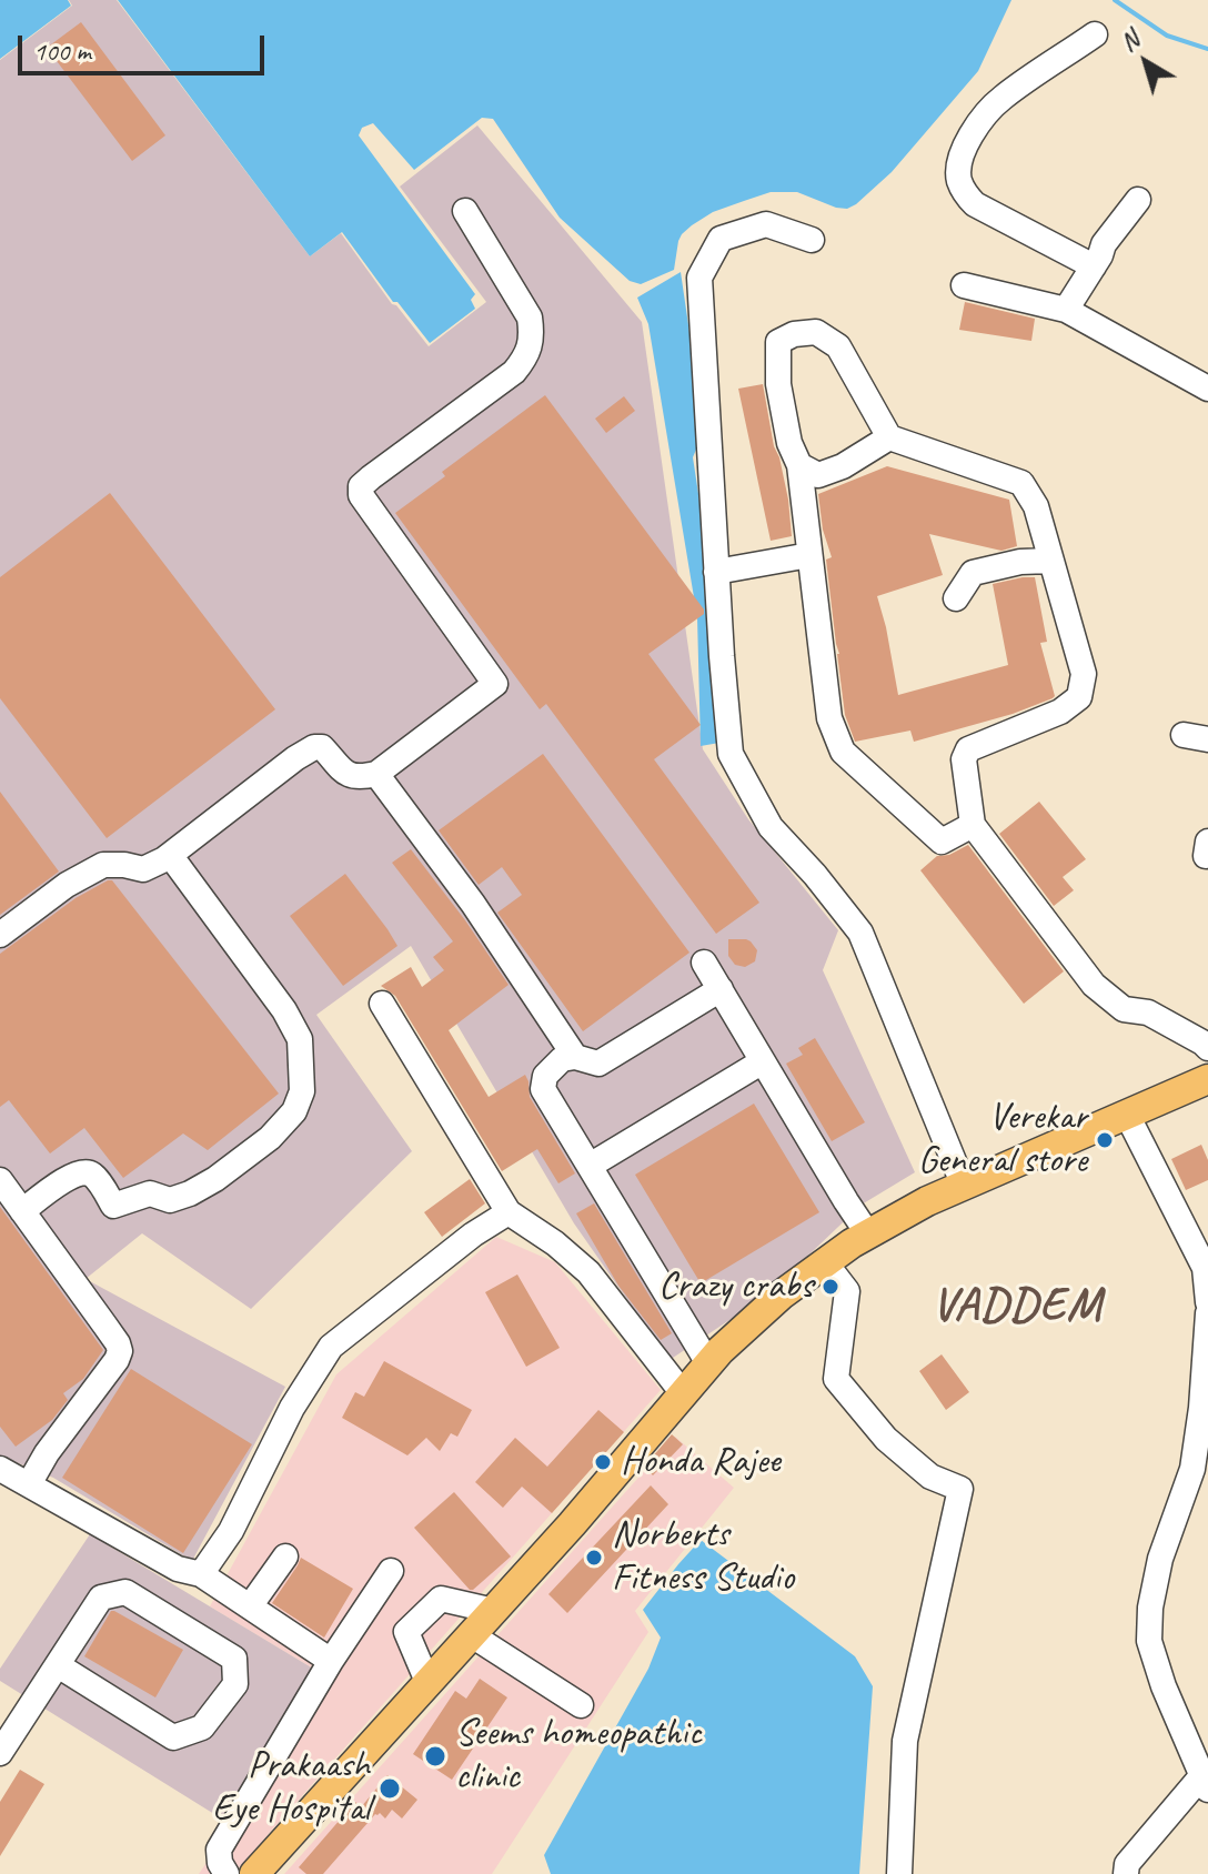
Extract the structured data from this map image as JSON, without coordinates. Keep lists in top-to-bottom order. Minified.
{"districts":["VADDEM"],"places":["Verekar General store","Crazy crabs","Honda Rajee","Norberts Fitness Studio","Seems homeopathic clinic","Prakaash Eye Hospital"],"scale_bar":"100 m","north":"top left"}
